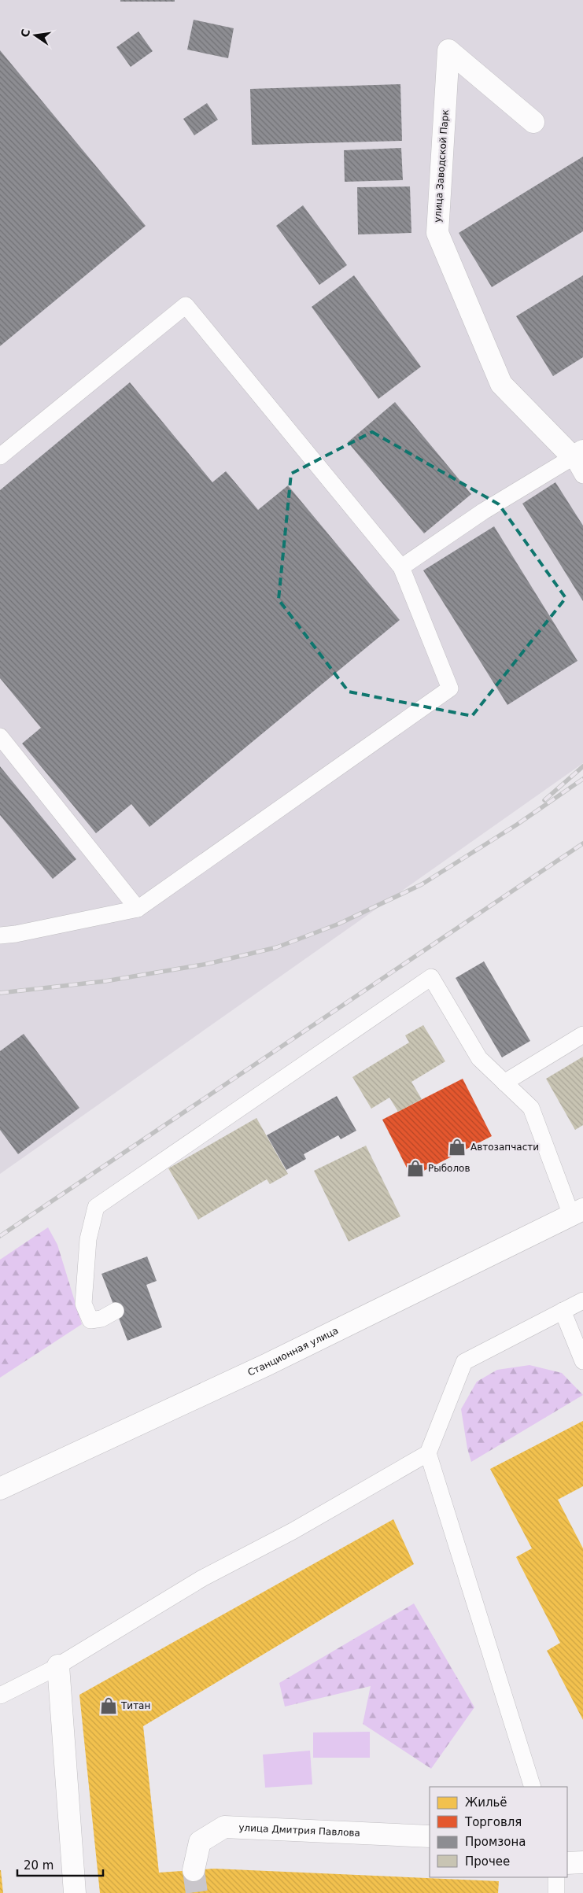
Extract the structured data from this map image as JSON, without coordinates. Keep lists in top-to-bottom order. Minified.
{"streets":{"street":["улица Заводской Парк","Станционная улица","улица Дмитрия Павлова"]},"places":{"shop":["Автозапчасти","Рыболов","Титан"]},"legend":["Жильё","Торговля","Промзона","Прочее"],"scale_bar":"20 m","north":"left"}
